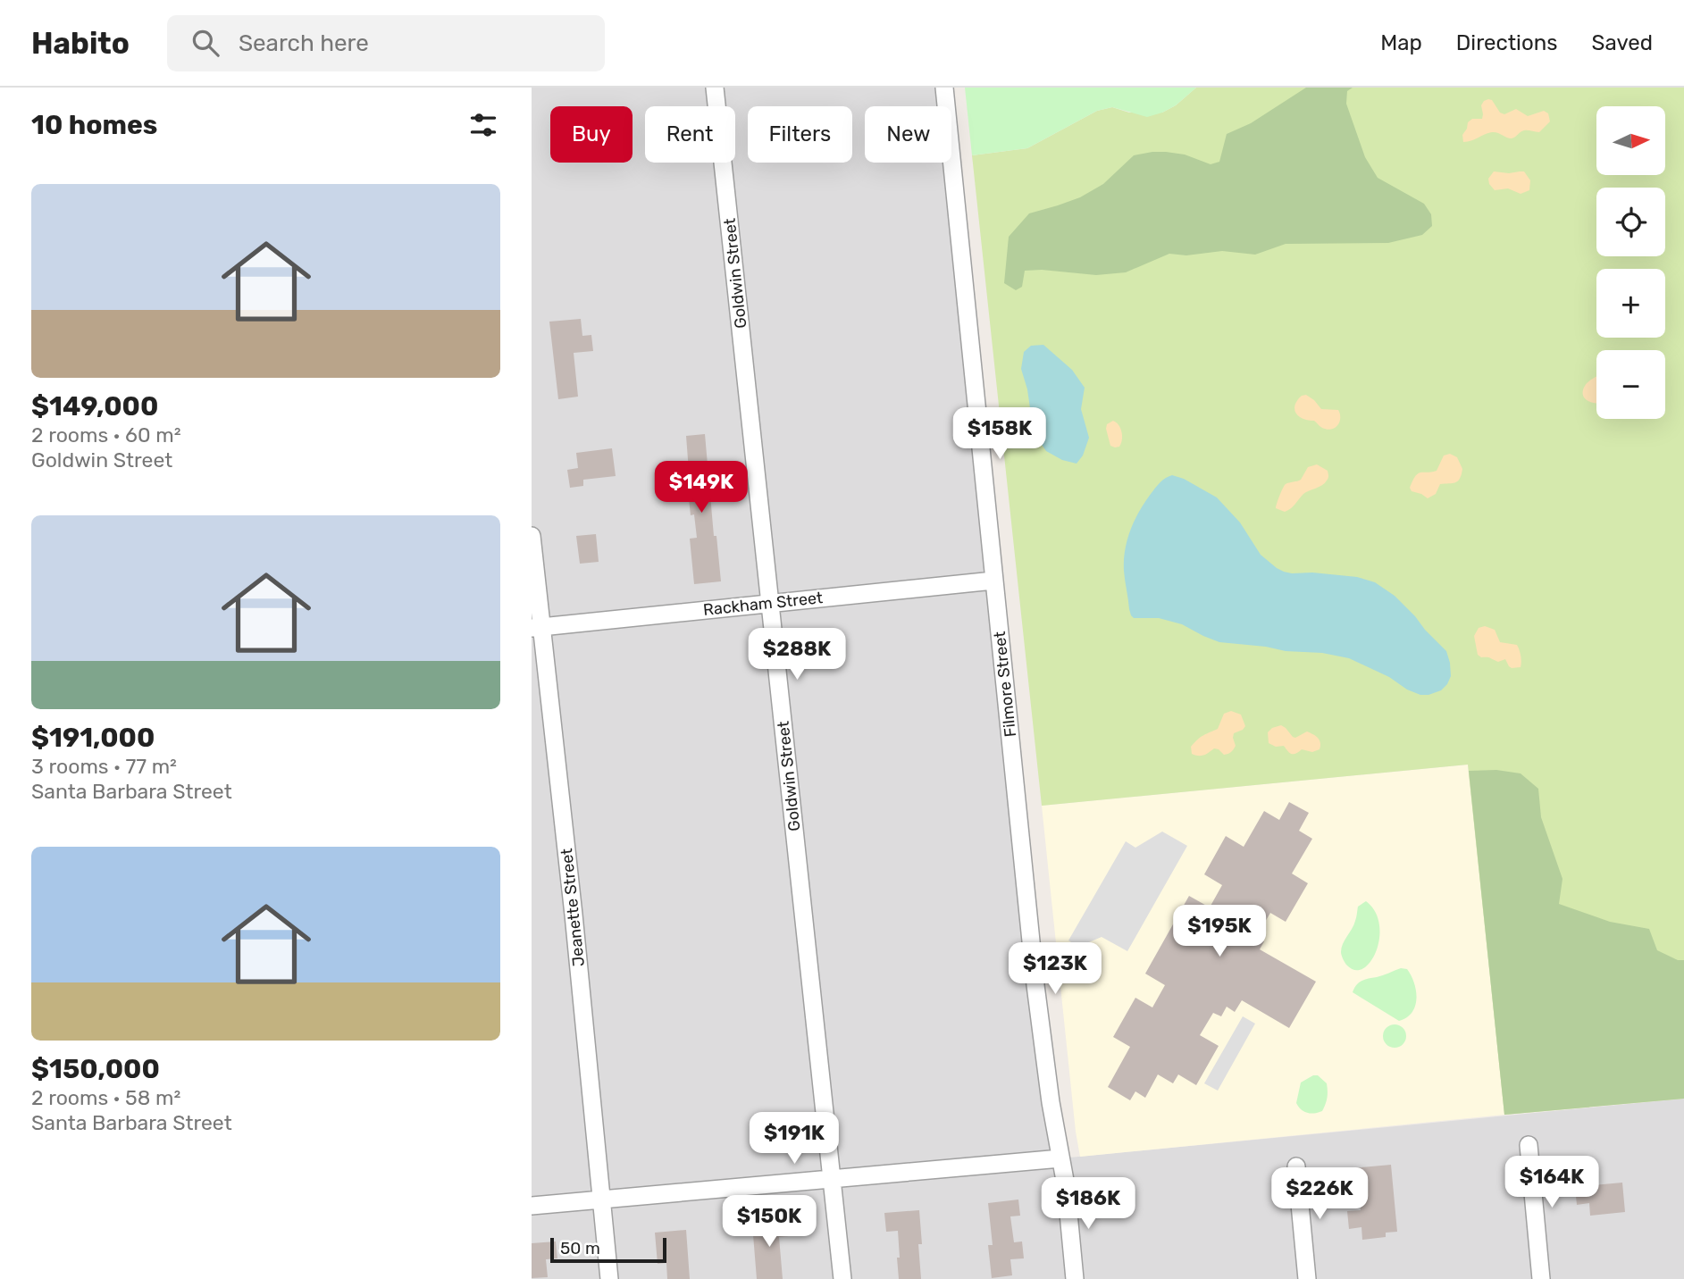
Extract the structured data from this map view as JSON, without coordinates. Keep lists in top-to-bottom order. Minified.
{"streets":{"street":["Goldwin Street","Rackham Street","Filmore Street","Jeanette Street"]},"crossings":[["Goldwin Street","Rackham Street"],["Rackham Street","Filmore Street"],["Rackham Street","Jeanette Street"]],"scale_bar":"50 m","north":"right","page":{"header":"Habito","search":"Search here","nav":["Map","Directions","Saved"],"heading":"10 homes","map_buttons":["+","−"],"chip":["Buy","Rent","Filters","New"],"list":[{"name":"$149,000","note":"2 rooms · 60 m² · Goldwin Street"},{"name":"$191,000","note":"3 rooms · 77 m² · Santa Barbara Street"},{"name":"$150,000","note":"2 rooms · 58 m² · Santa Barbara Street"}],"price":["$158K","$149K","$288K","$195K","$123K","$191K","$164K","$226K","$186K","$150K"],"scale":"50 m"}}
